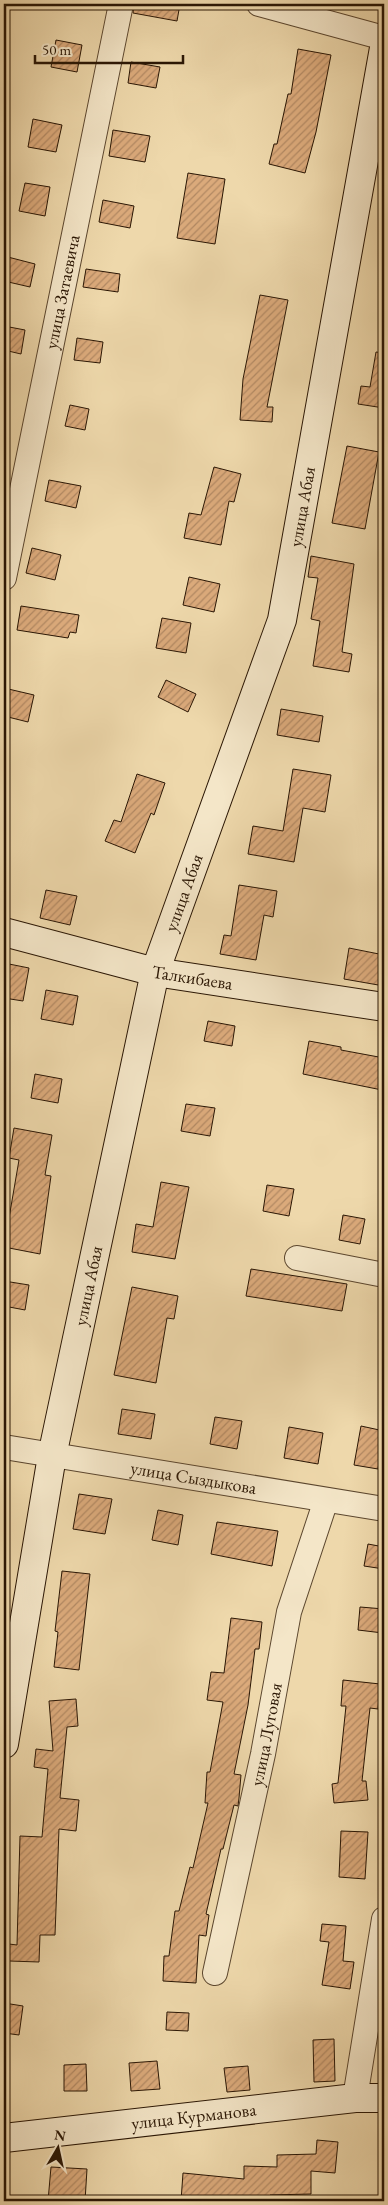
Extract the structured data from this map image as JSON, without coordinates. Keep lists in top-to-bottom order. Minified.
{"streets":{"street":["улица Затаевича","улица Абая","Талкибаева","улица Сыздыкова","улица Луговая","улица Курманова"]},"crossings":[["улица Абая","Талкибаева"],["улица Абая","улица Сыздыкова"],["улица Сыздыкова","улица Луговая"]],"scale_bar":"50 m","north":"top"}
